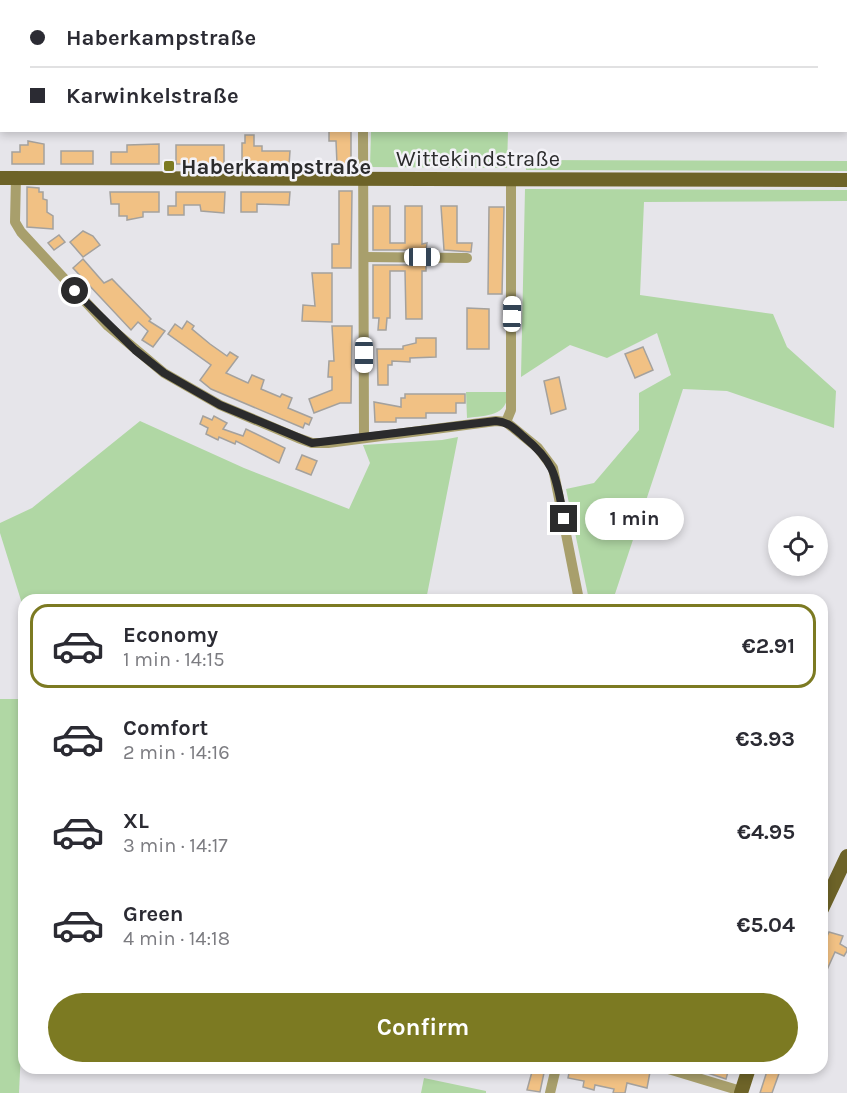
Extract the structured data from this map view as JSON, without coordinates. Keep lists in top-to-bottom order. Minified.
{"streets":{"main road":["Wittekindstraße"]},"places":{"transit":["Haberkampstraße"]},"page":{"banner":["Haberkampstraße","Karwinkelstraße"],"bubble":"1 min","list":[{"name":"Economy","note":"1 min · 14:15","value":"€2.91"},{"name":"Comfort","note":"2 min · 14:16","value":"€3.93"},{"name":"XL","note":"3 min · 14:17","value":"€4.95"},{"name":"Green","note":"4 min · 14:18","value":"€5.04"}],"buttons":"Confirm"}}
